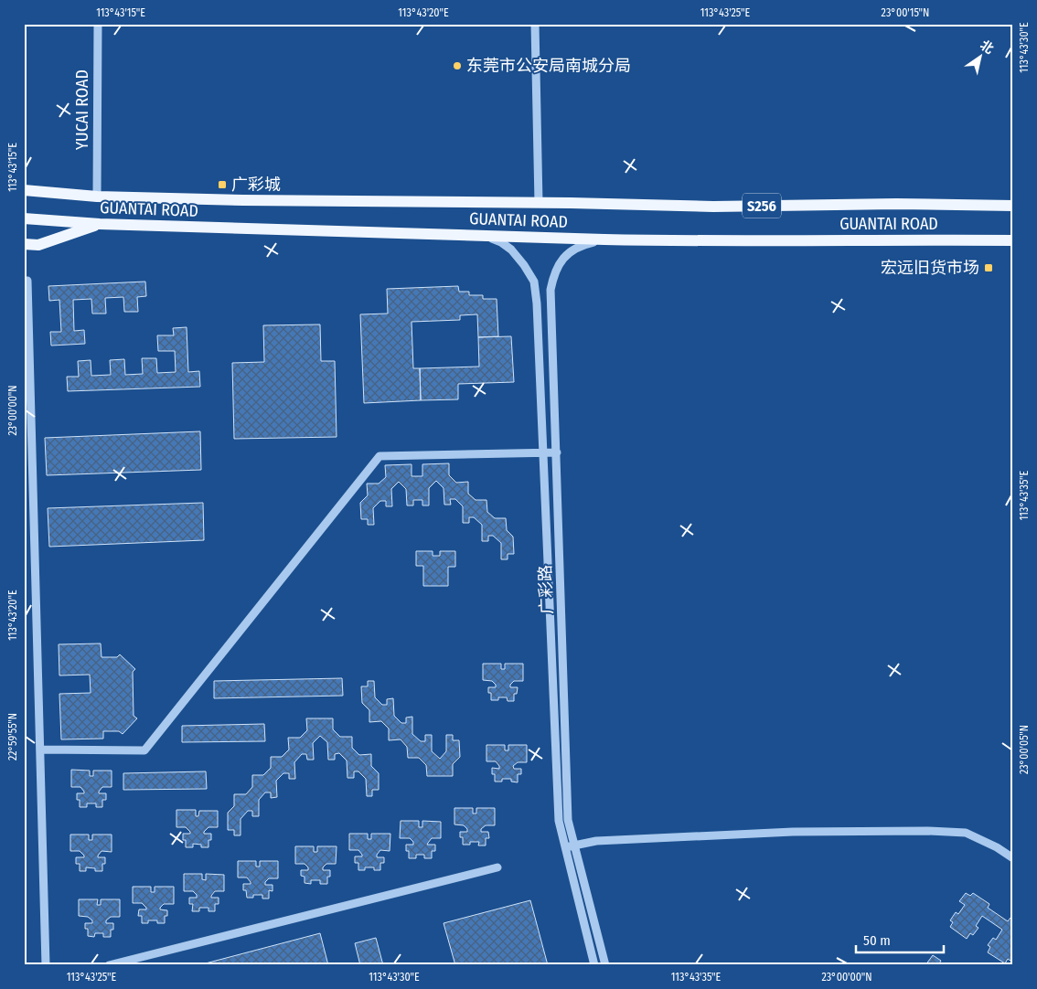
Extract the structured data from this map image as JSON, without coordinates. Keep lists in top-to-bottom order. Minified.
{"streets":{"main road":["S256","GUANTAI ROAD"],"street":["YUCAI ROAD","广彩路"]},"crossings":[["YUCAI ROAD","GUANTAI ROAD"],["GUANTAI ROAD","广彩路"]],"places":{"other":["东莞市公安局南城分局"],"transit":["广彩城","宏远旧货市场"]},"scale_bar":"50 m","north":"top right","coordinates":["113°43'15\"E","113°43'20\"E","113°43'25\"E","23°00'15\"N","113°43'30\"E","23°00'00\"N","113°43'35\"E","22°59'55\"N","23°00'05\"N"]}
